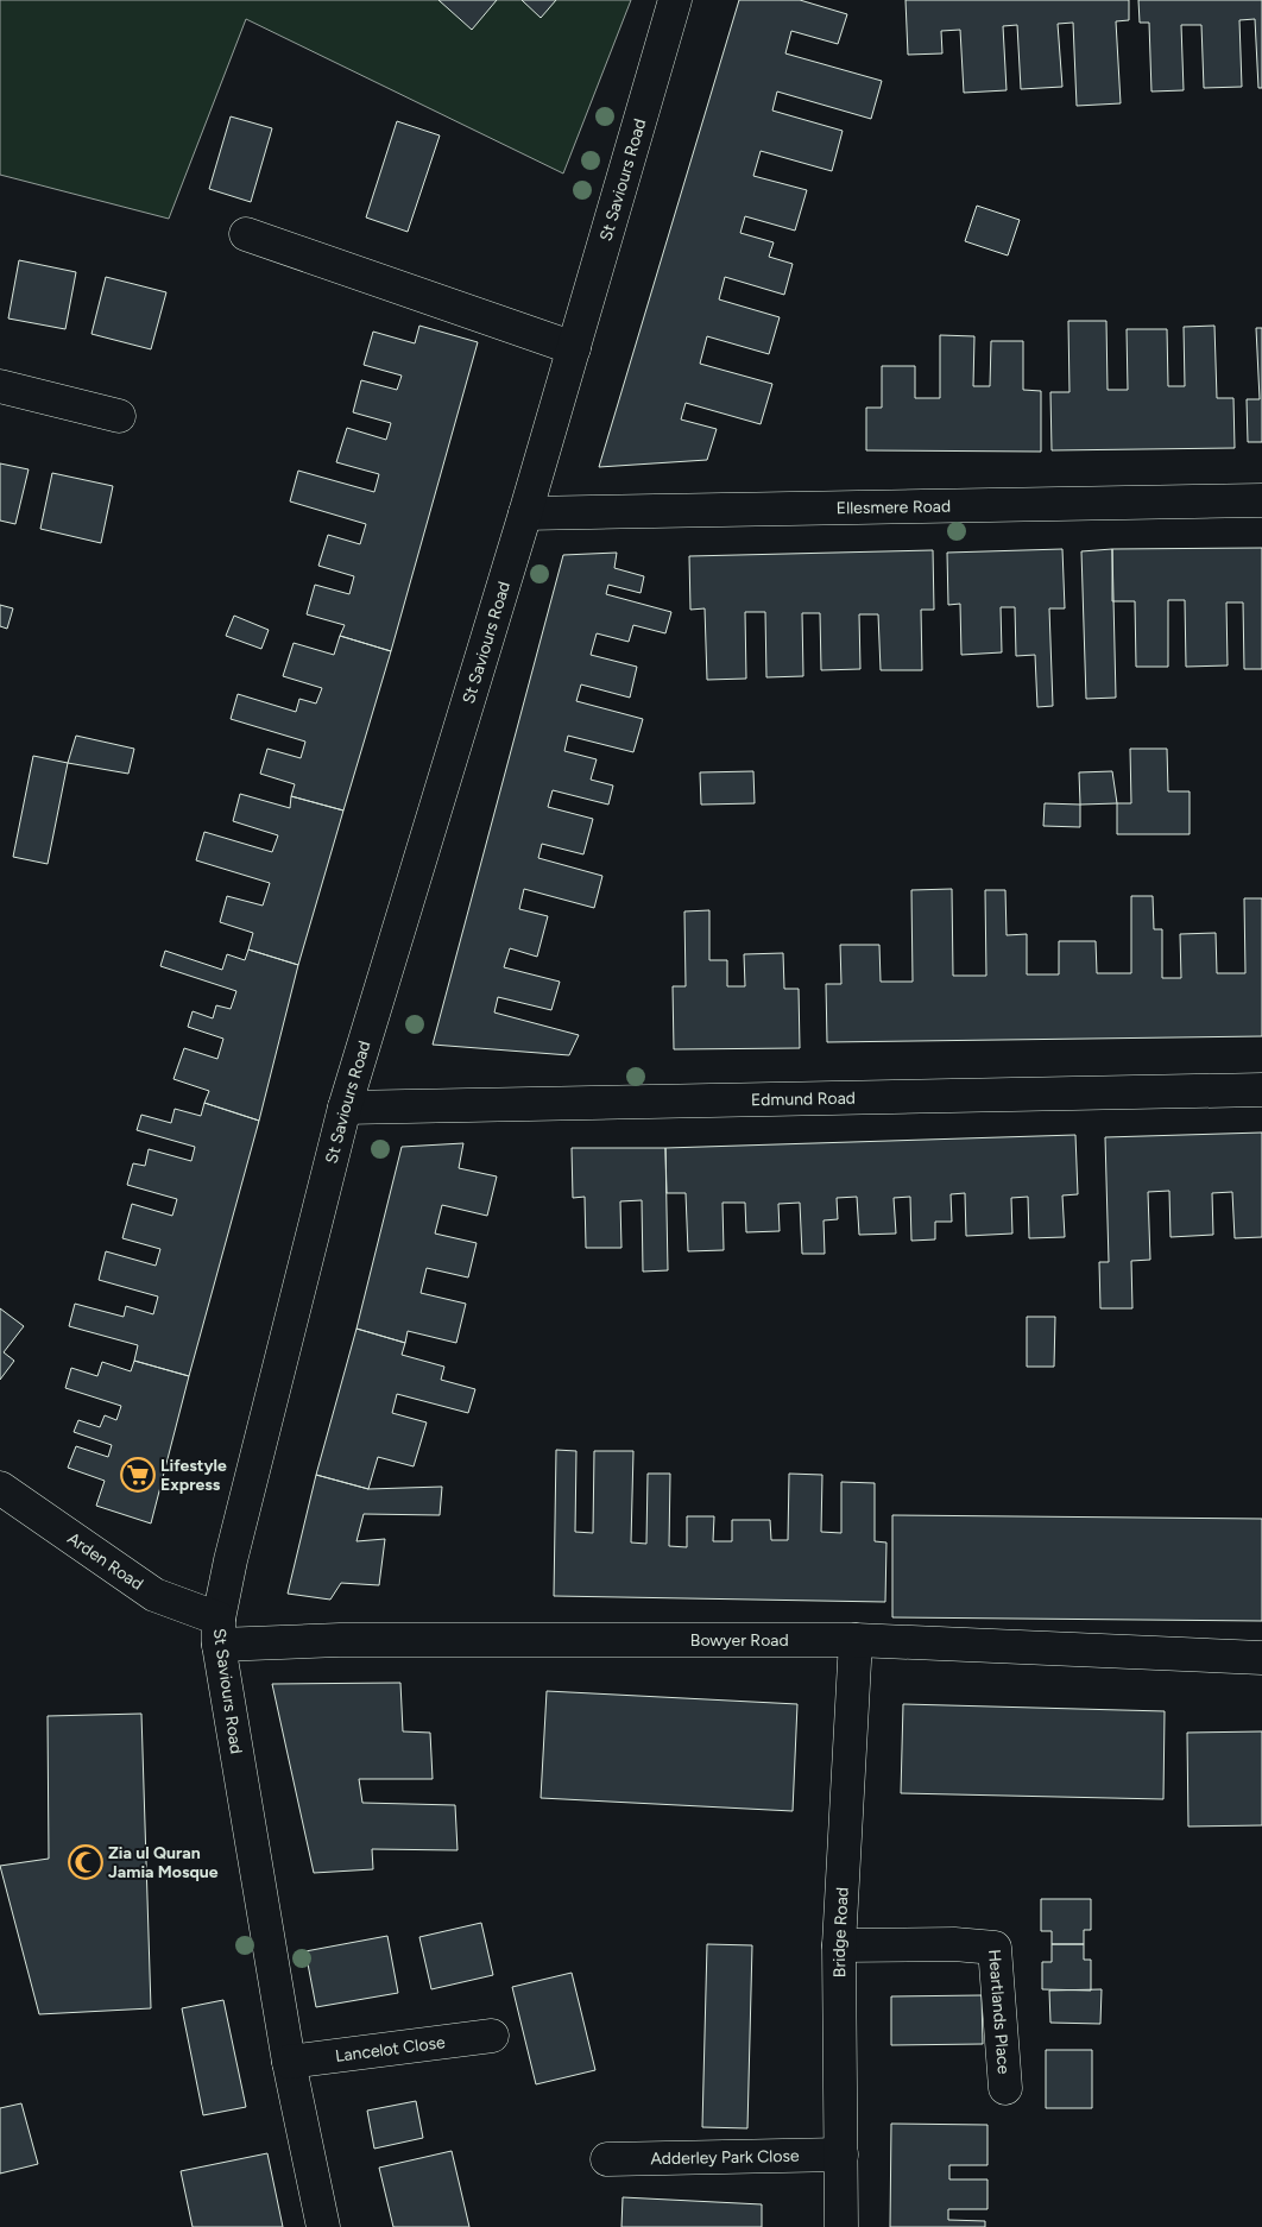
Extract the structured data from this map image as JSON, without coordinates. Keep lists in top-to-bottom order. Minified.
{"streets":{"street":["St Saviours Road","Ellesmere Road","Edmund Road","Arden Road","Bowyer Road","Bridge Road","Heartlands Place","Lancelot Close","Adderley Park Close"]},"crossings":[["St Saviours Road","Ellesmere Road"],["St Saviours Road","Edmund Road"],["St Saviours Road","Arden Road"],["St Saviours Road","Bowyer Road"],["St Saviours Road","Lancelot Close"],["Arden Road","Bowyer Road"],["Bowyer Road","Bridge Road"],["Bridge Road","Heartlands Place"],["Bridge Road","Adderley Park Close"]],"places":{"supermarket":["Lifestyle Express"],"mosque":["Zia ul Quran Jamia Mosque"]}}
